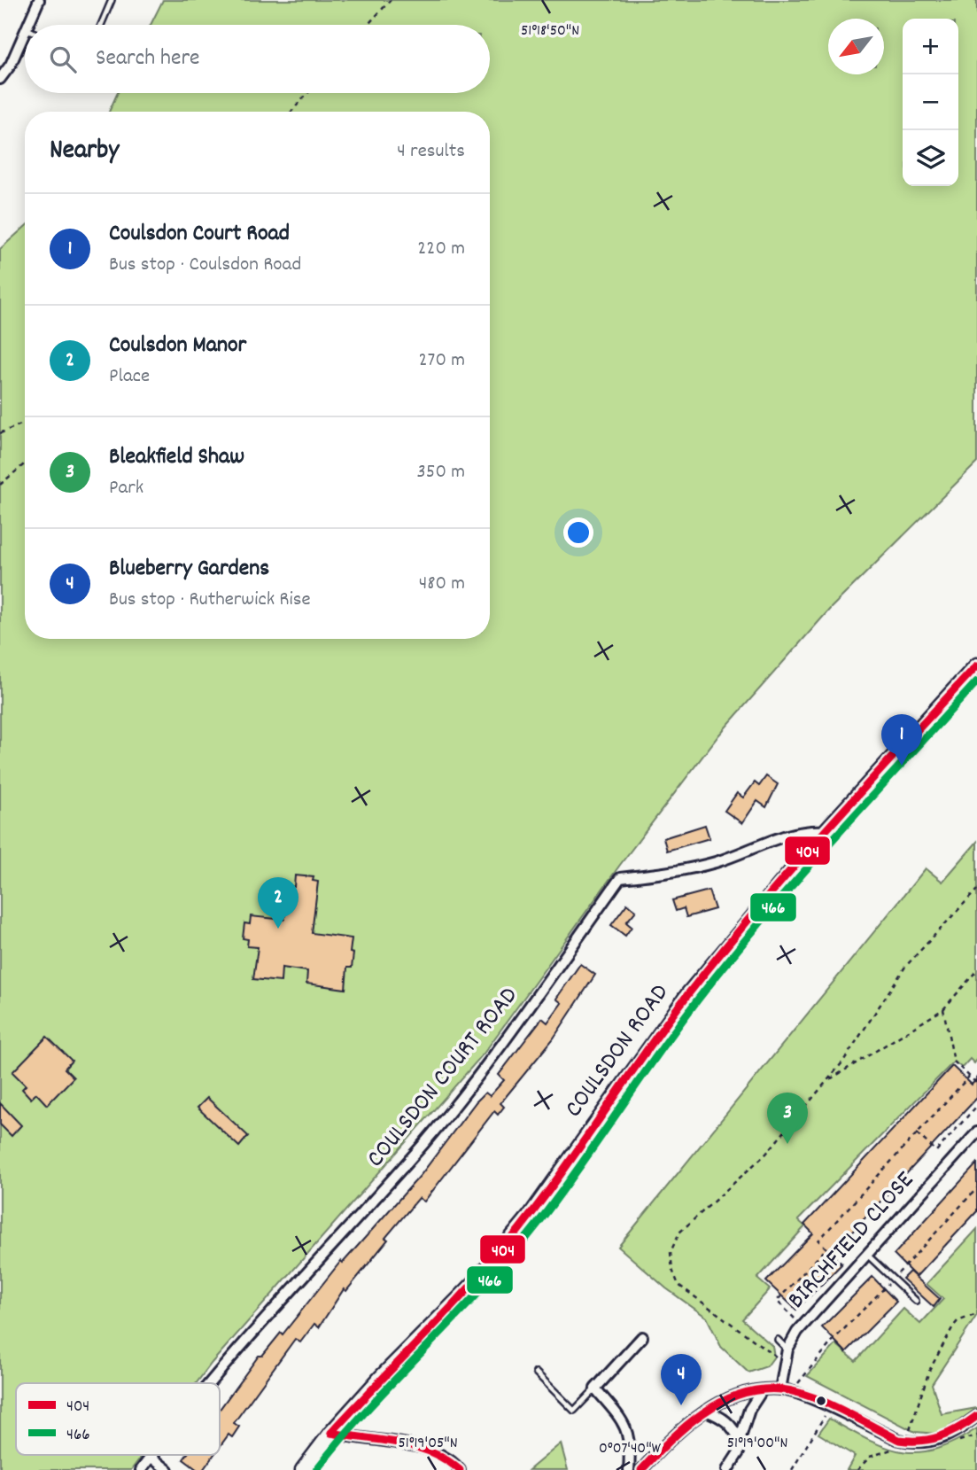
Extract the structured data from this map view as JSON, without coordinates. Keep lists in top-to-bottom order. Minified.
{"streets":{"main road":["COULSDON ROAD"],"street":["COULSDON COURT ROAD","BIRCHFIELD CLOSE"]},"crossings":[["COULSDON ROAD","COULSDON COURT ROAD"]],"lines":["transit line 404","transit line 466"],"legend":["404","466"],"north":"bottom left","page":{"map_buttons":["+","−"],"search":"Search here","heading":["Nearby","4 results"],"list":[{"mark":"1","name":"Coulsdon Court Road","note":"Bus stop · Coulsdon Road","value":"220 m"},{"mark":"2","name":"Coulsdon Manor","note":"Place","value":"270 m"},{"mark":"3","name":"Bleakfield Shaw","note":"Park","value":"350 m"},{"mark":"4","name":"Blueberry Gardens","note":"Bus stop · Rutherwick Rise","value":"480 m"}],"pins":["1","2","3","4"]},"coordinates":["51°18'50\"N","51°19'05\"N","51°19'00\"N","0°07'40\"W"]}
